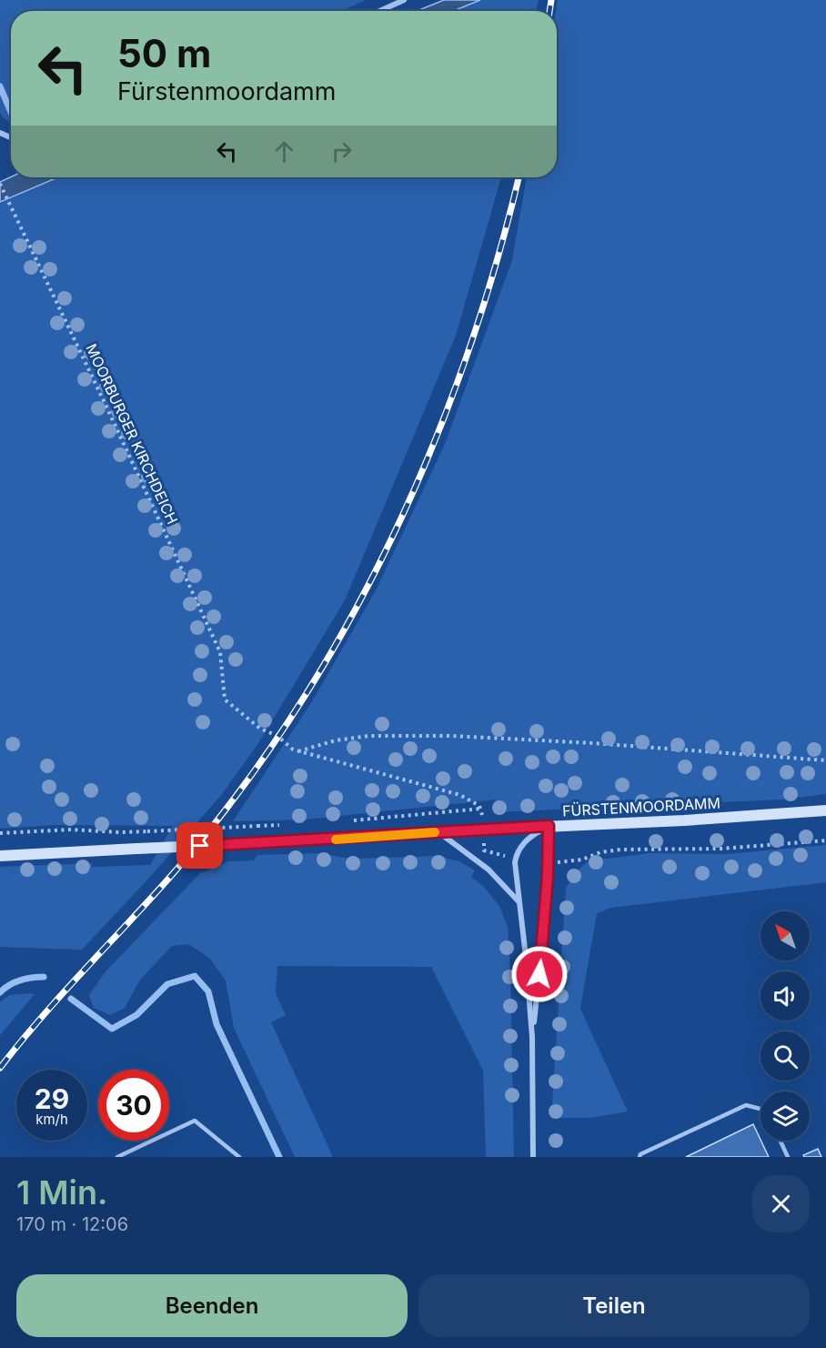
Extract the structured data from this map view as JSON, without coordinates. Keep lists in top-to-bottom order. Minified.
{"streets":{"main road":["FÜRSTENMOORDAMM"],"path":["MOORBURGER KIRCHDEICH"]},"north":"top left","page":{"turn":["50 m","Fürstenmoordamm"],"speed":"29 km/h","limit":"30","heading":["1 Min.","170 m · 12:06"],"buttons":["Beenden","Teilen"]}}
